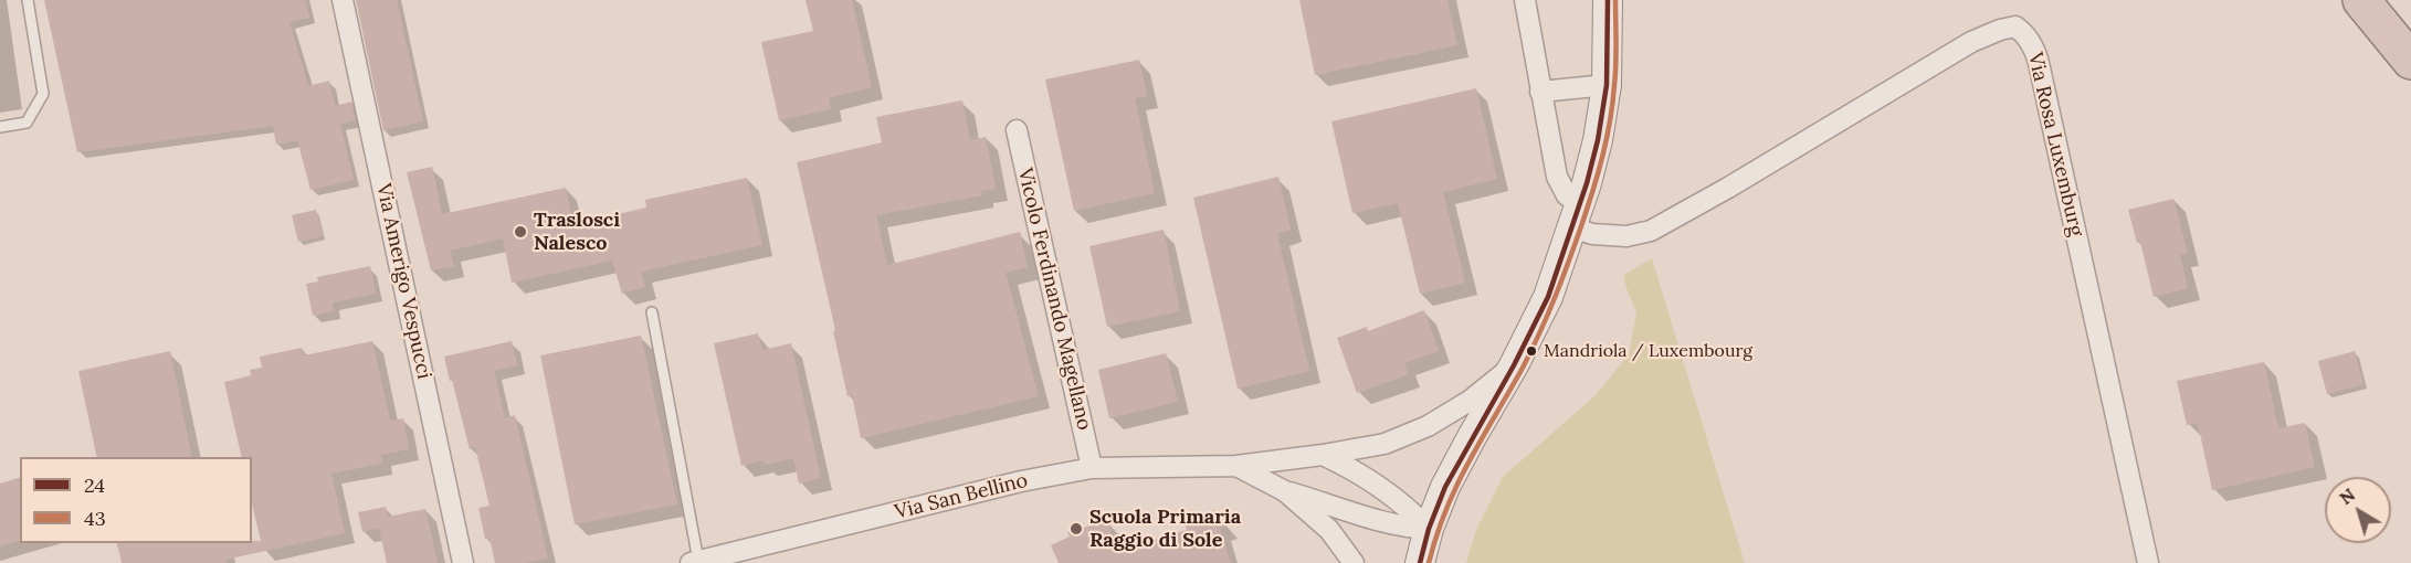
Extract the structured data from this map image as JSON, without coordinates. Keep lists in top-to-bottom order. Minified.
{"streets":{"street":["Via Rosa Luxemburg","Via Amerigo Vespucci","Vicolo Ferdinando Magellano","Via San Bellino"]},"crossings":[["Vicolo Ferdinando Magellano","Via San Bellino"]],"places":["Traslosci Nalesco","Mandriola / Luxembourg","Scuola Primaria Raggio di Sole"],"lines":["transit line 24","transit line 43"],"legend":["24","43"],"north":"top left"}
